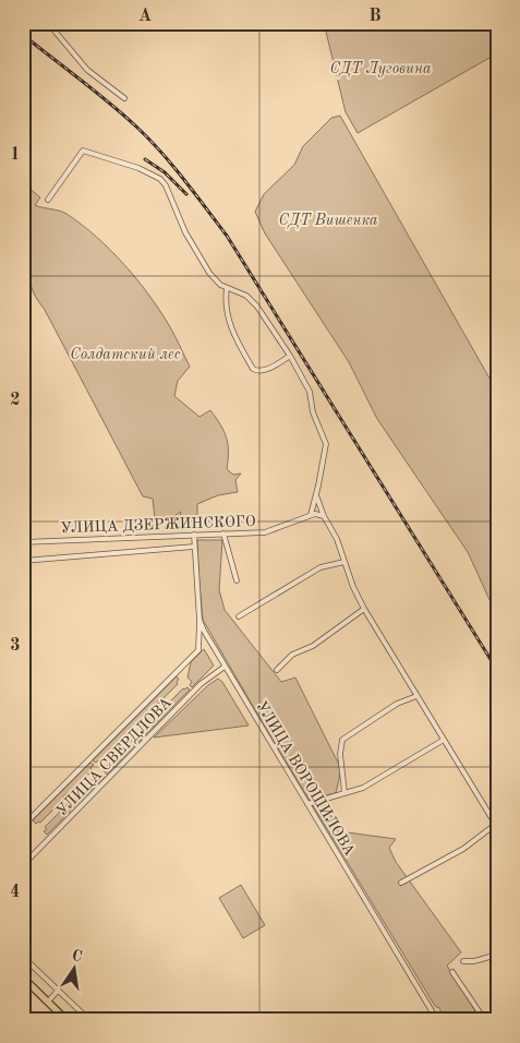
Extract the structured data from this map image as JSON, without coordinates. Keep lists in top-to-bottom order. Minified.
{"streets":{"street":["УЛИЦА ДЗЕРЖИНСКОГО","УЛИЦА СВЕРДЛОВА","УЛИЦА ВОРОШИЛОВА"]},"crossings":[["УЛИЦА ДЗЕРЖИНСКОГО","УЛИЦА ВОРОШИЛОВА"],["УЛИЦА СВЕРДЛОВА","УЛИЦА ВОРОШИЛОВА"]],"parks":["СДТ Луговина","СДТ Вишенка","Солдатский лес"],"north":"top","grid":{"columns":["A","B"],"rows":["1","2","3","4"]}}
